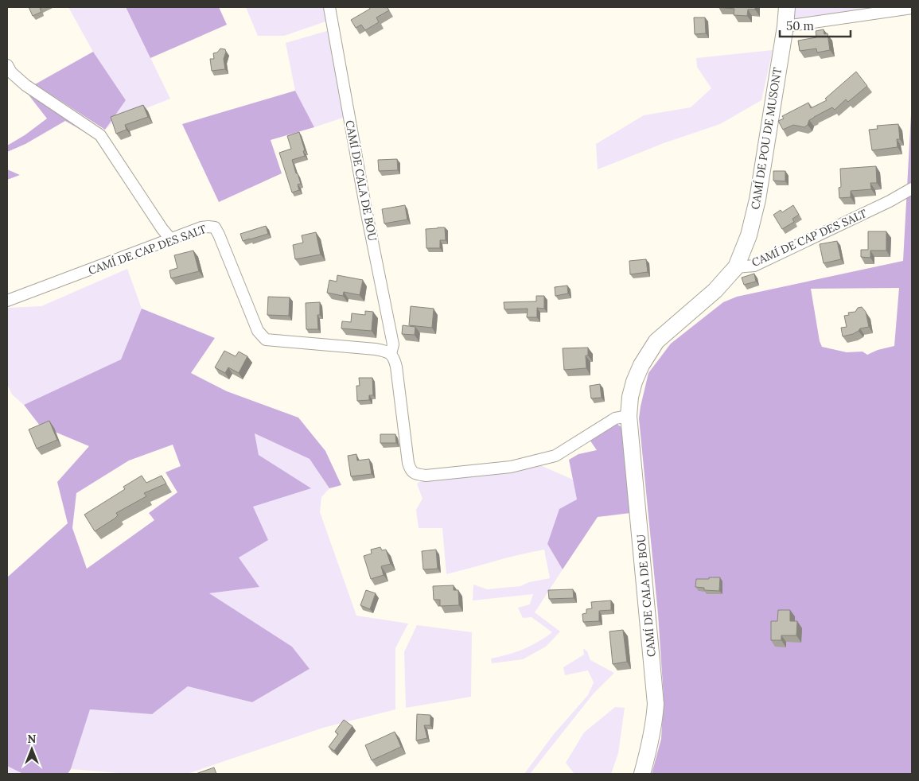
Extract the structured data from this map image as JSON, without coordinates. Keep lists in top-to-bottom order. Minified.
{"streets":{"street":["CAMÍ DE POU DE MUSONT","CAMÍ DE CALA DE BOU","CAMÍ DE CAP DES SALT"]},"crossings":[["CAMÍ DE POU DE MUSONT","CAMÍ DE CAP DES SALT"],["CAMÍ DE CALA DE BOU","CAMÍ DE CAP DES SALT"]],"scale_bar":"50 m","north":"top"}
